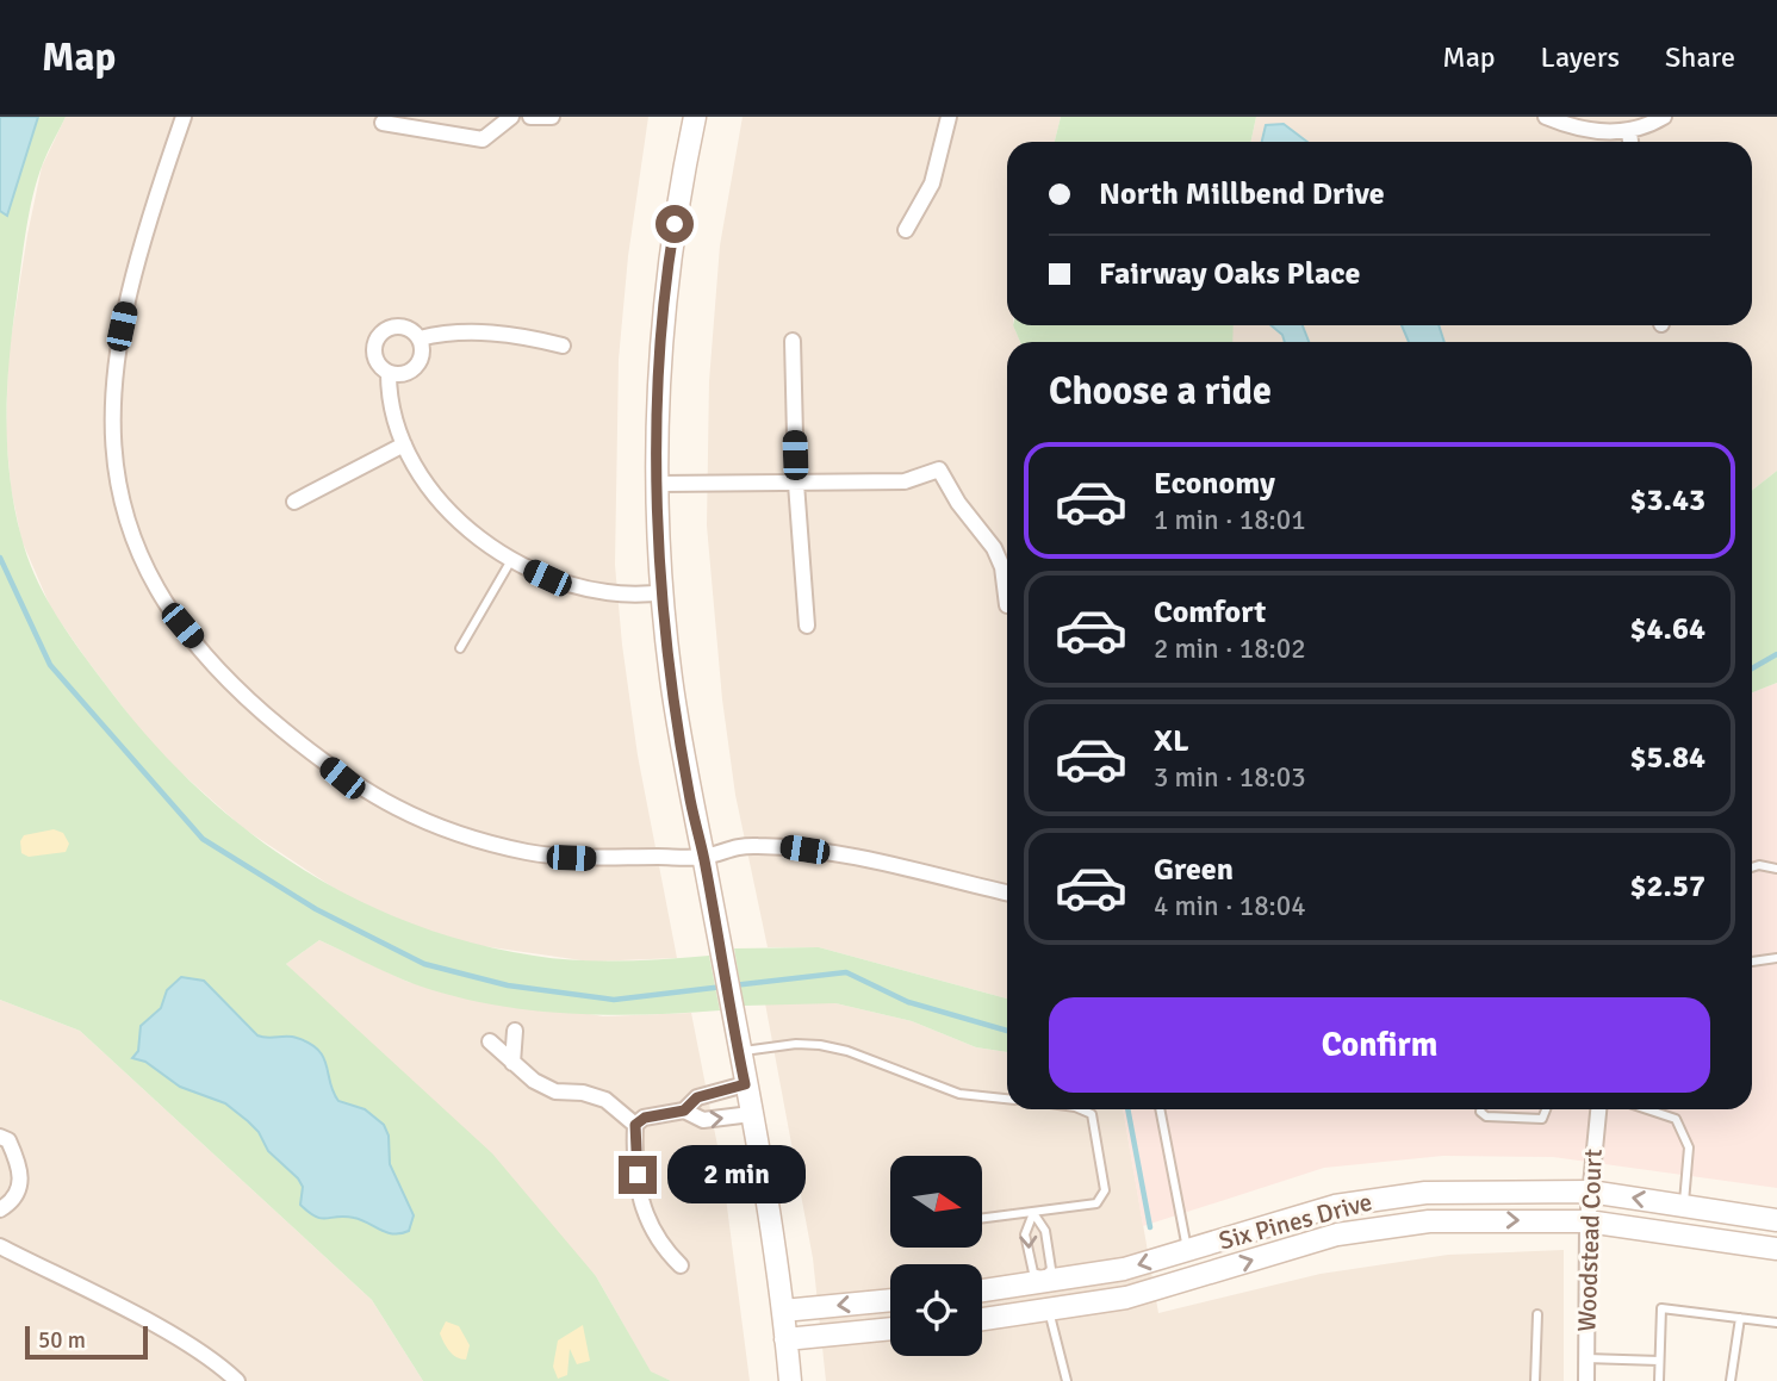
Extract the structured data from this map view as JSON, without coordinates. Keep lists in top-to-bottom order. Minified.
{"streets":{"street":["Six Pines Drive","Woodstead Court"]},"crossings":[["Six Pines Drive","Woodstead Court"]],"scale_bar":"50 m","north":"right","page":{"header":"Map","nav":["Map","Layers","Share"],"banner":["North Millbend Drive","Fairway Oaks Place"],"heading":"Choose a ride","list":[{"name":"Economy","note":"1 min · 18:01","value":"$3.43"},{"name":"Comfort","note":"2 min · 18:02","value":"$4.64"},{"name":"XL","note":"3 min · 18:03","value":"$5.84"},{"name":"Green","note":"4 min · 18:04","value":"$2.57"}],"buttons":"Confirm","bubble":"2 min","scale":"50 m"}}
